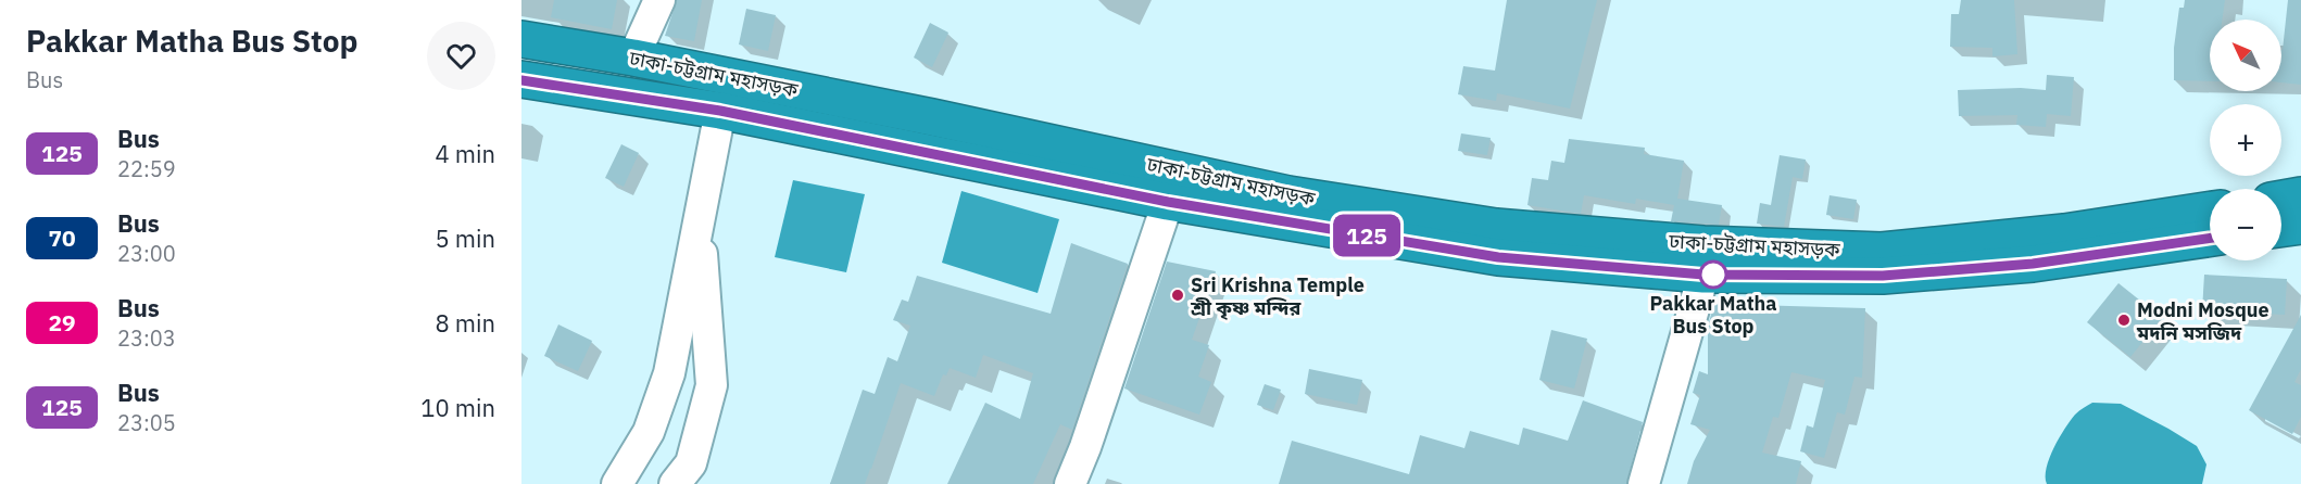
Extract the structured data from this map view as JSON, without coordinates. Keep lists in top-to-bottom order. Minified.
{"streets":{"highway":["ঢাকা-চট্টগ্রাম মহাসড়ক"]},"places":["Pakkar Matha Bus Stop","Sri Krishna Temple শ্রী কৃষ্ণ মন্দির","Modni Mosque মদনি মসজিদ"],"lines":["bus line 125"],"north":"top left","page":{"heading":["Pakkar Matha Bus Stop","Bus"],"on_map":"125","map_buttons":["+","−"],"list":[{"mark":"125","name":"Bus","note":"22:59","value":"4 min"},{"mark":"70","name":"Bus","note":"23:00","value":"5 min"},{"mark":"29","name":"Bus","note":"23:03","value":"8 min"},{"mark":"125","name":"Bus","note":"23:05","value":"10 min"}]}}
